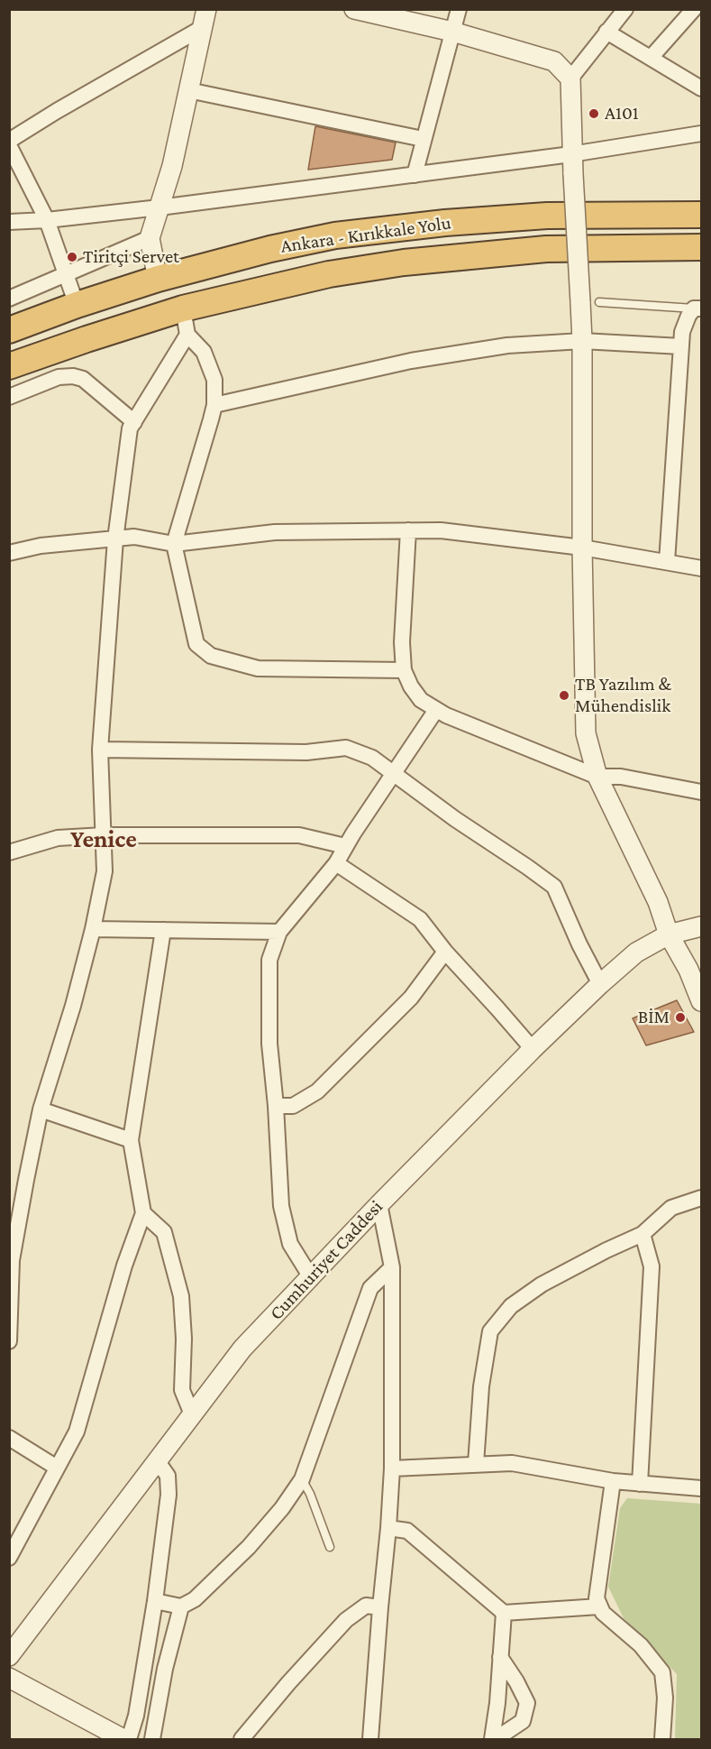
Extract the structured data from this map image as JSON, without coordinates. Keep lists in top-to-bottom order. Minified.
{"streets":{"highway":["Ankara - Kırıkkale Yolu"],"street":["Cumhuriyet Caddesi"]},"districts":["Yenice"],"places":["A101","Tiritçi Servet","TB Yazılım & Mühendislik","BİM"]}
